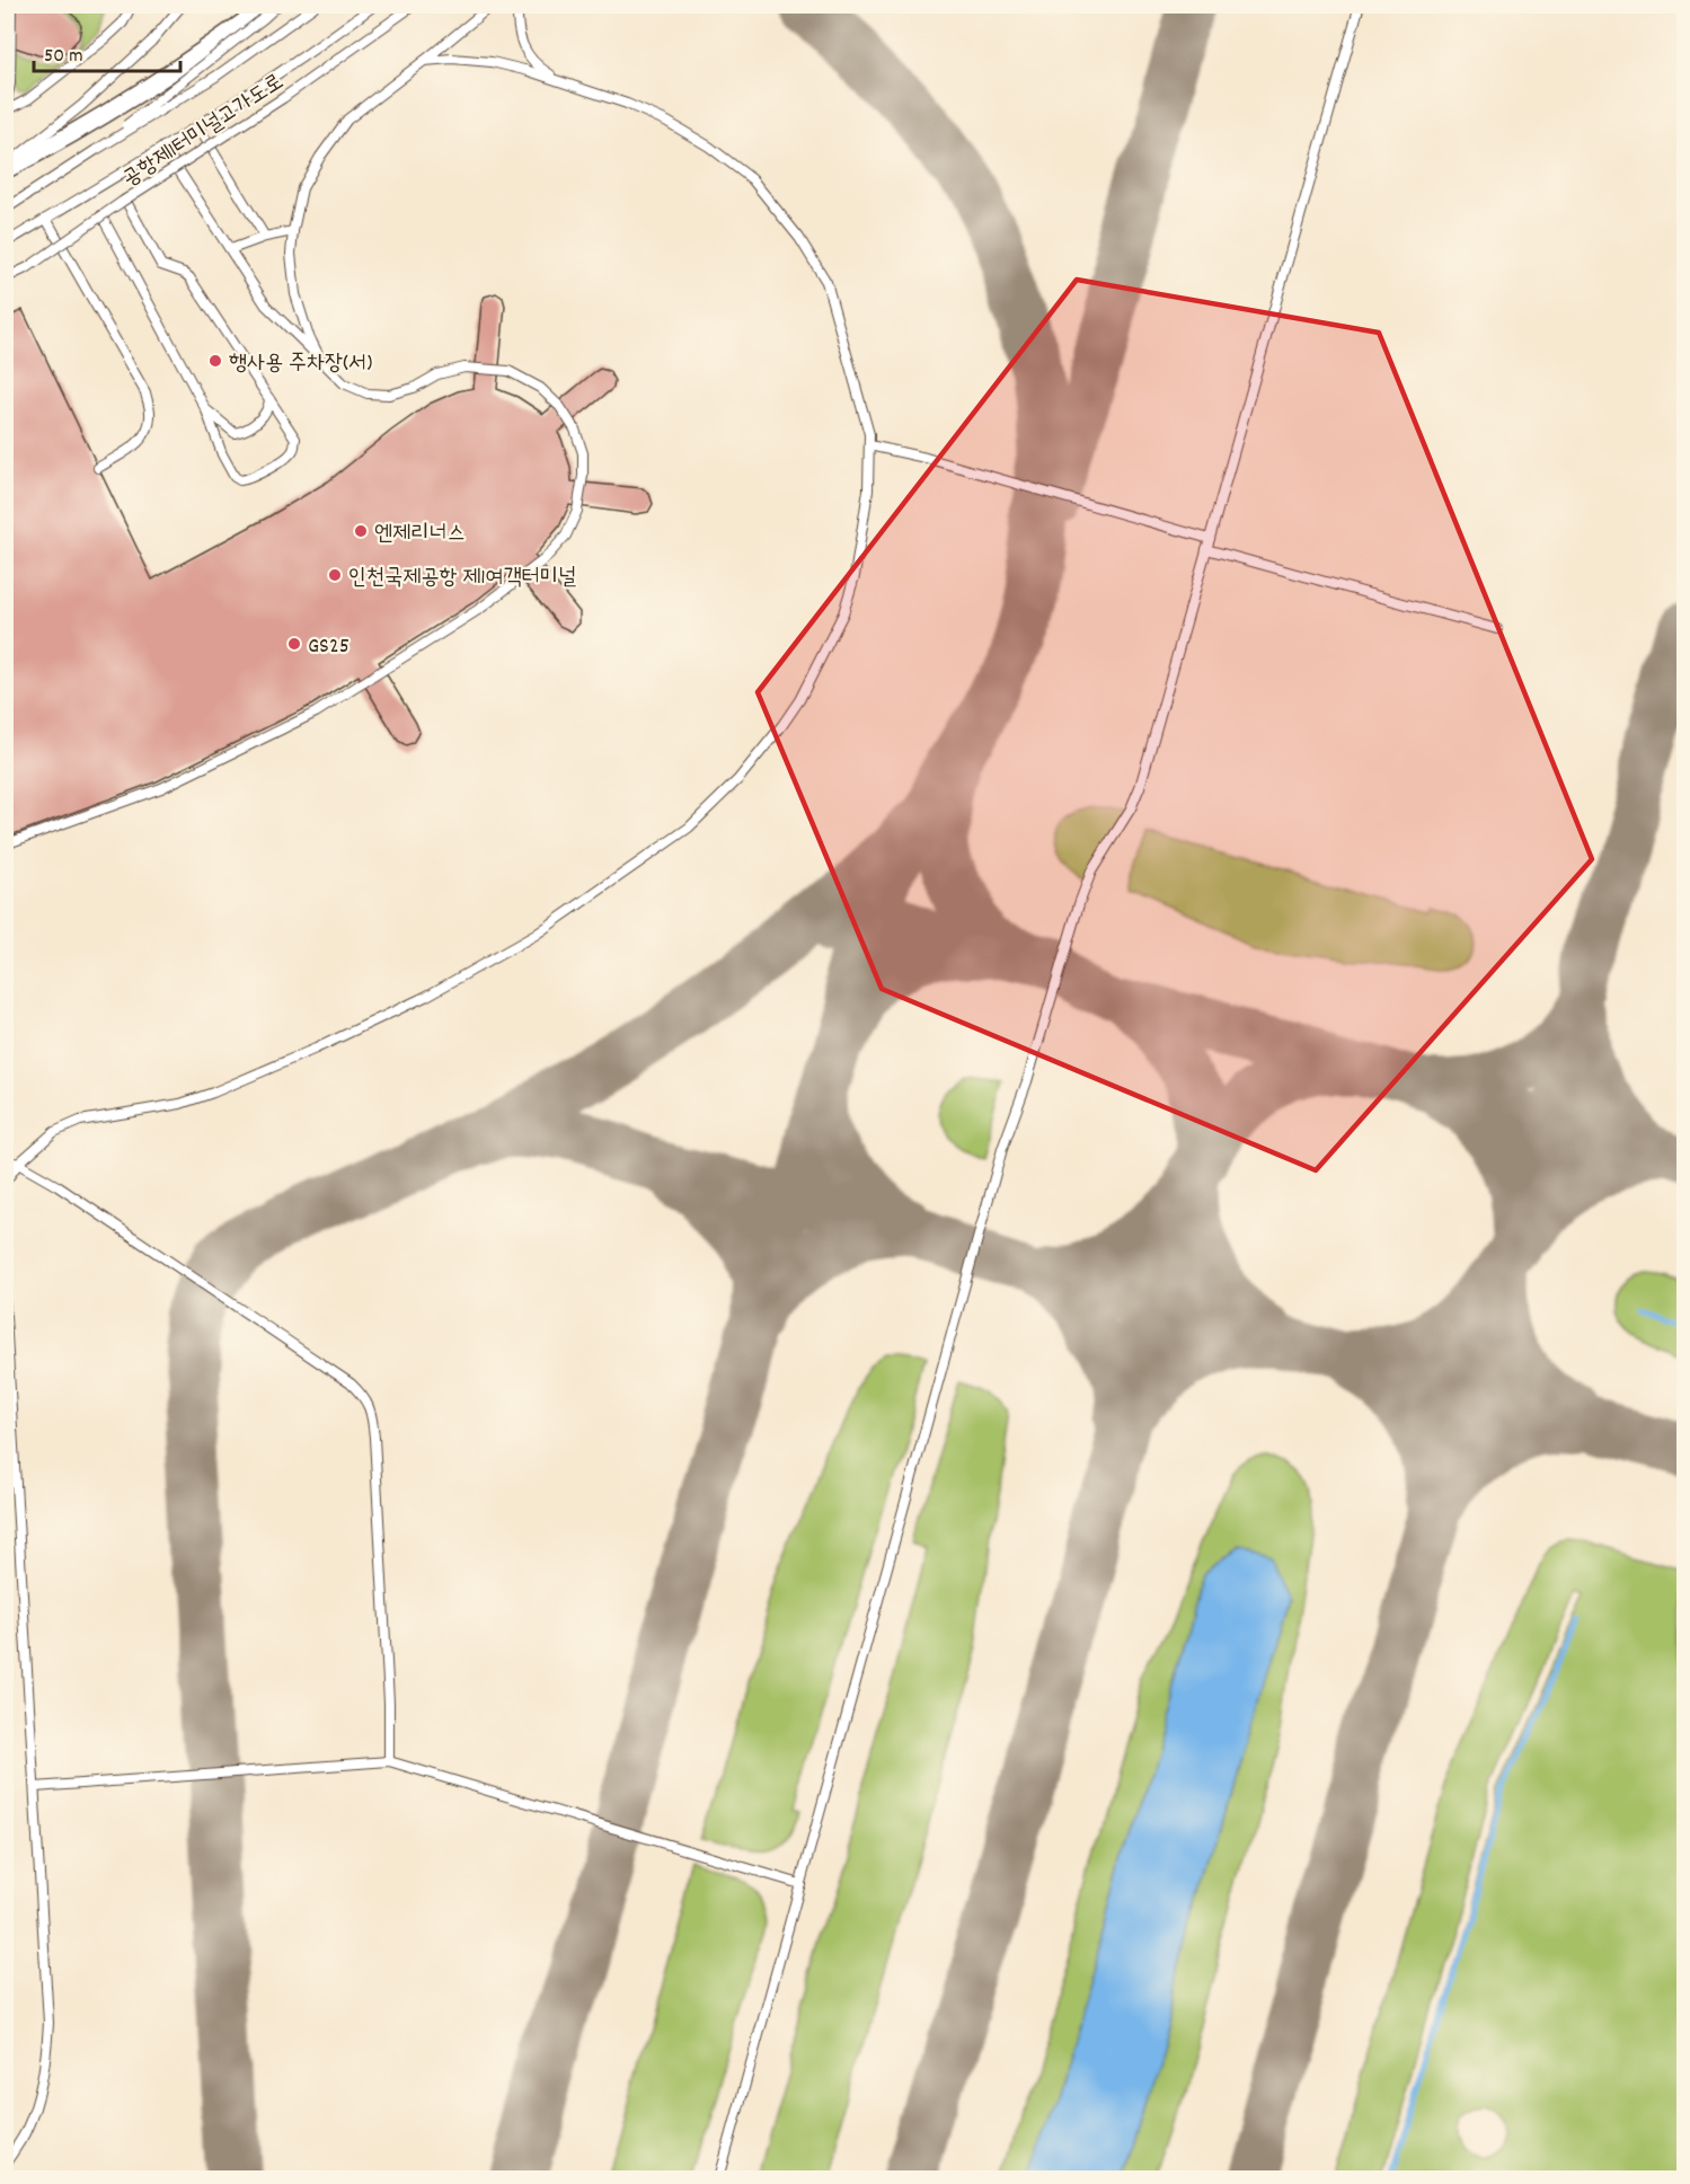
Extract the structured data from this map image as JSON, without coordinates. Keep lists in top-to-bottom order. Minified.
{"streets":{"lane":["공항제1터미널고가도로"]},"places":["행사용 주차장(서)","엔제리너스","인천국제공항 제1여객터미널","GS25"],"scale_bar":"50 m"}
